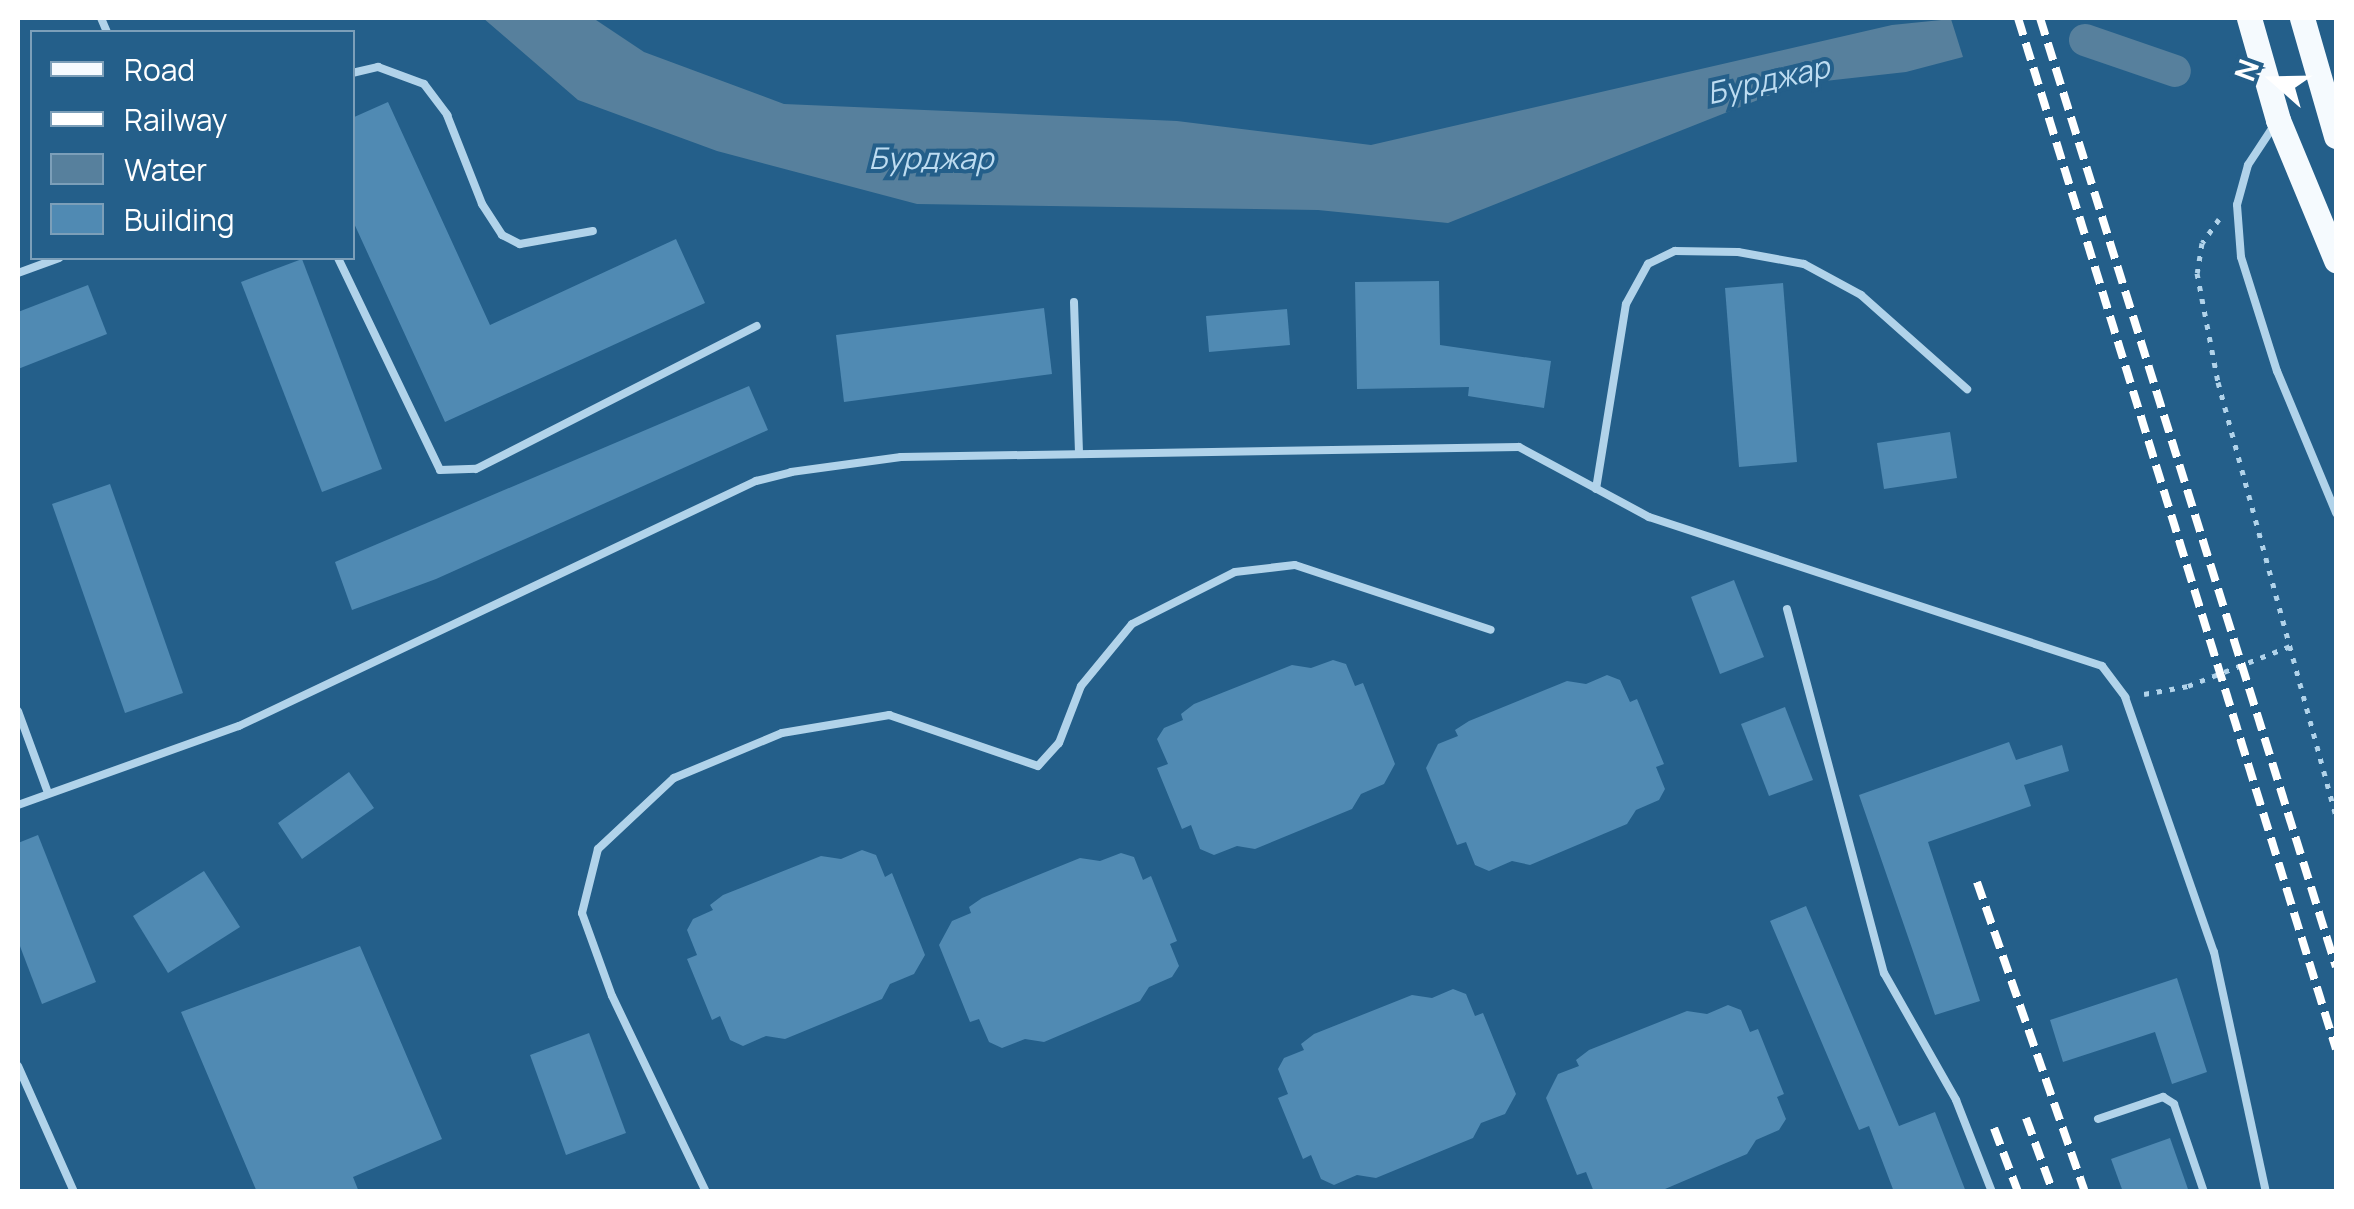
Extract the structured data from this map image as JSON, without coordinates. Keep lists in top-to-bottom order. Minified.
{"water":["Бурджар"],"legend":["Road","Railway","Water","Building"],"north":"left"}
